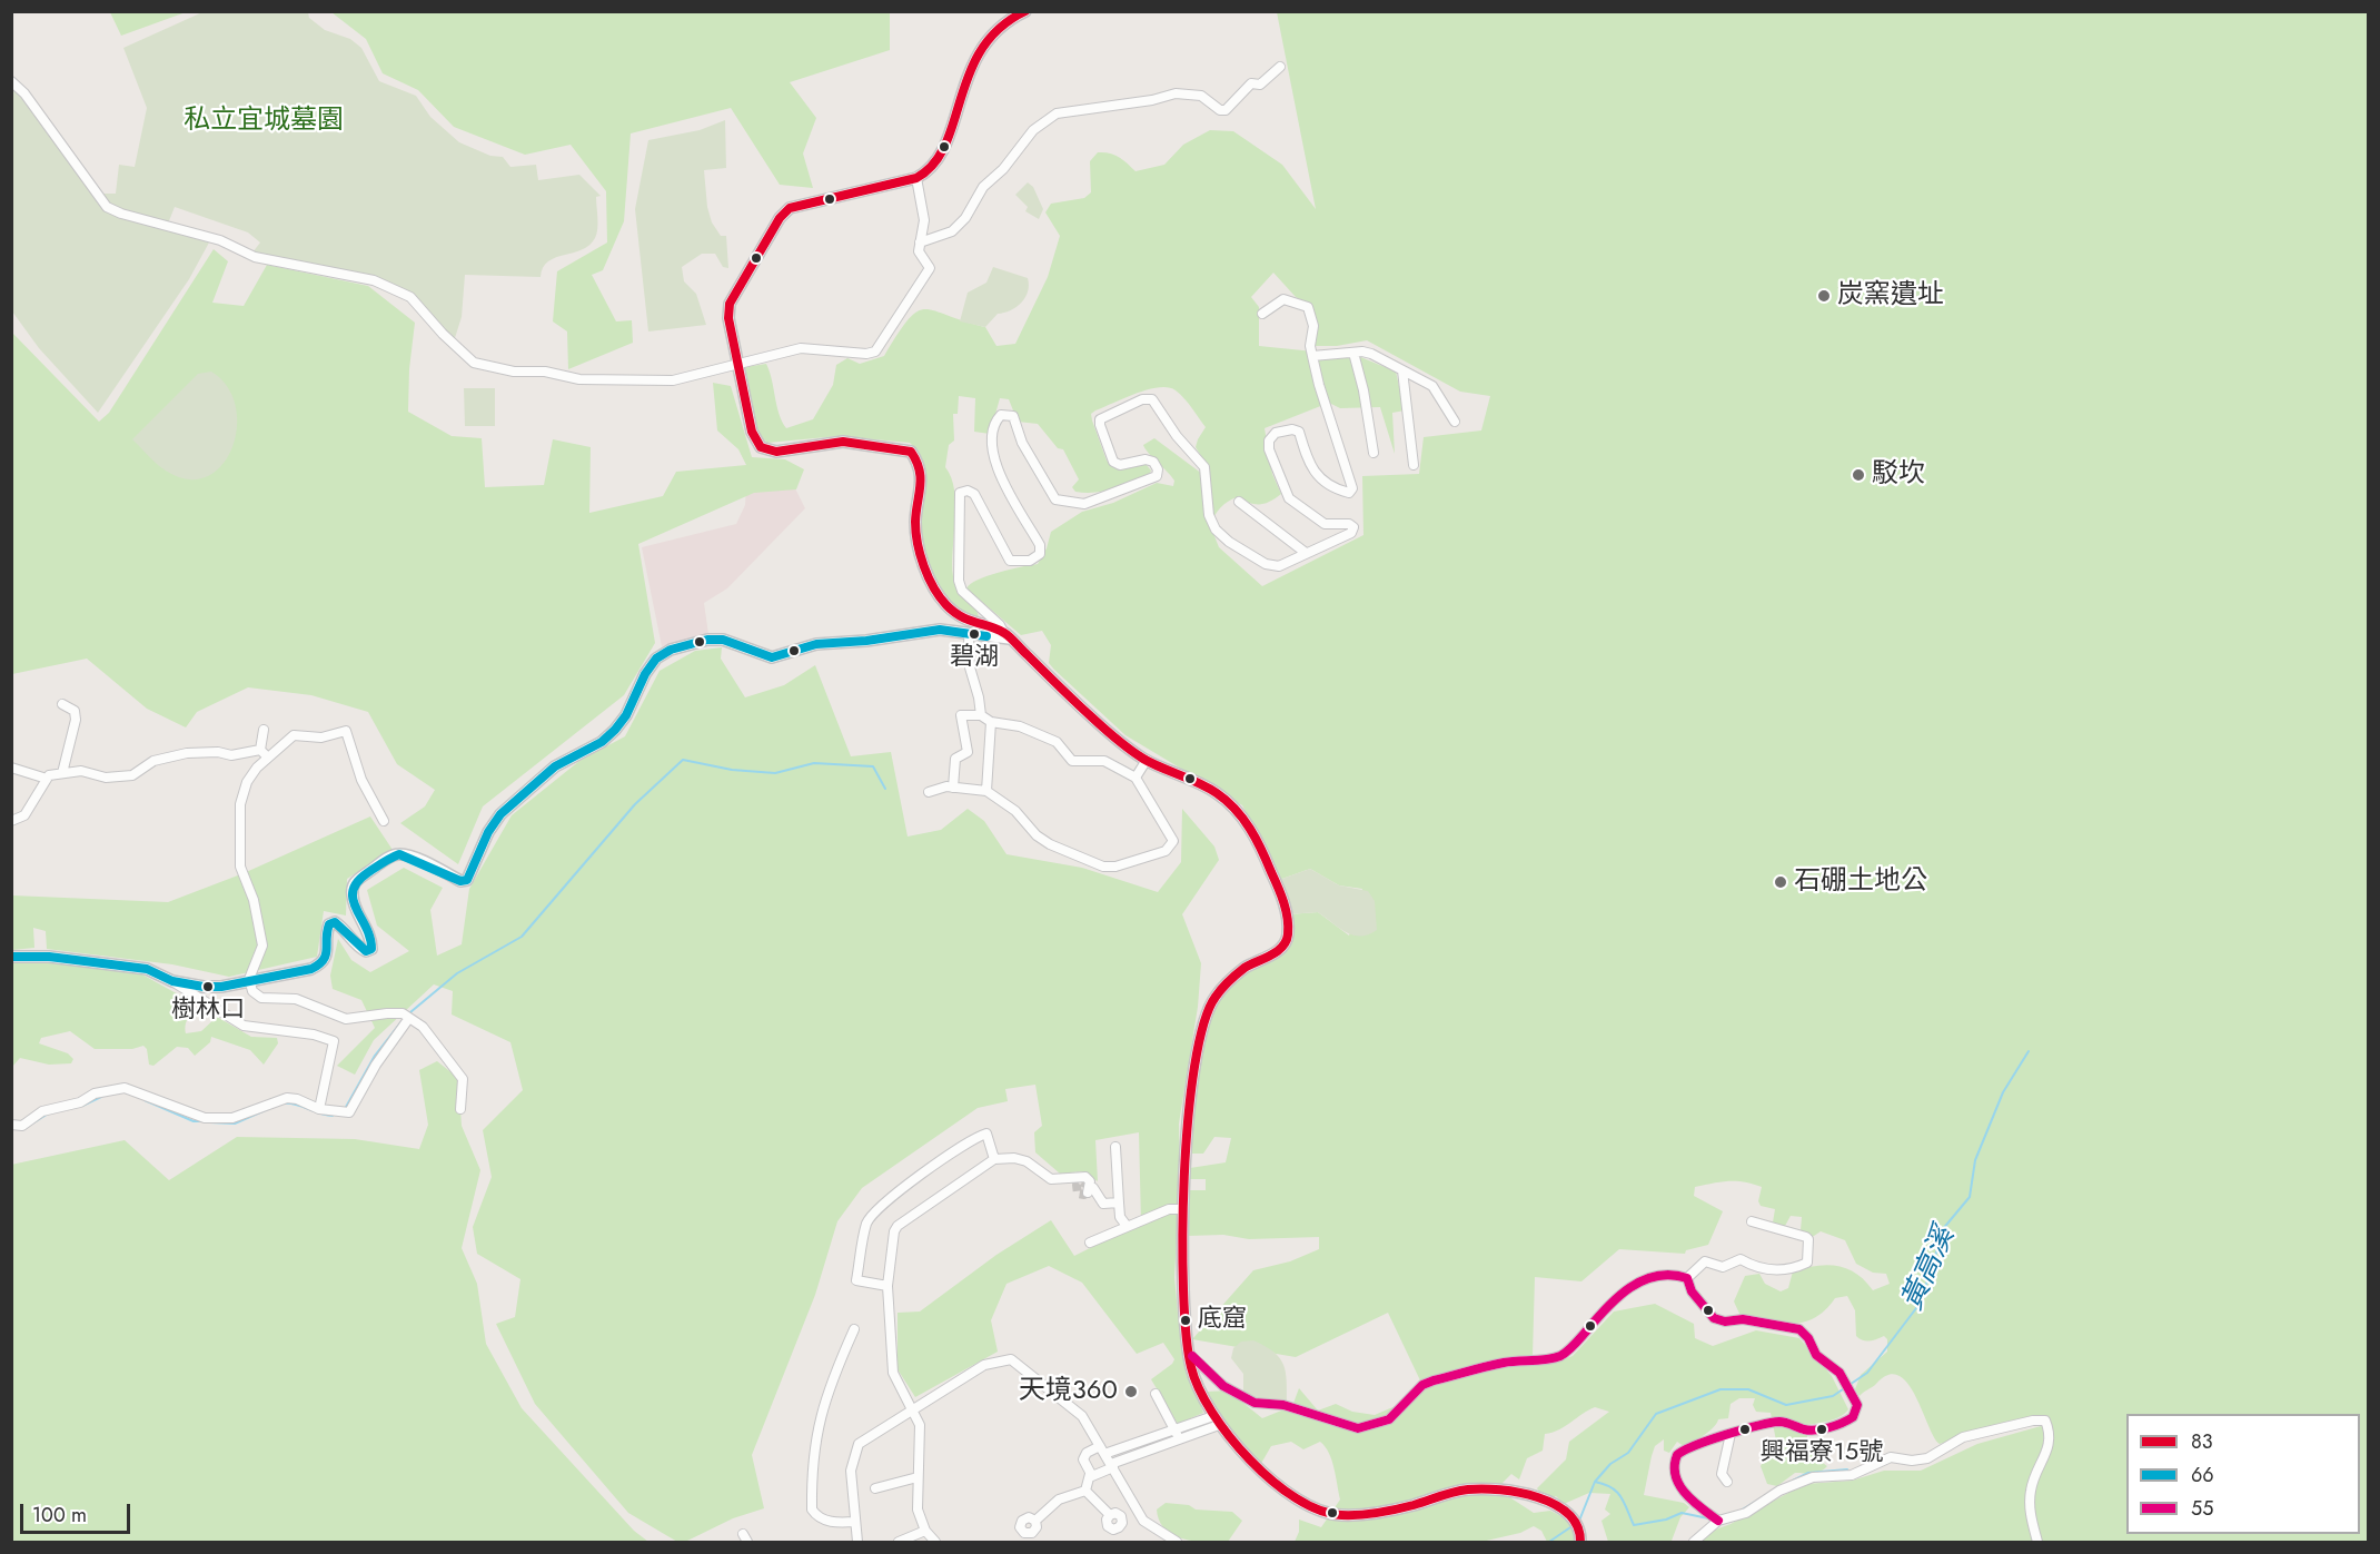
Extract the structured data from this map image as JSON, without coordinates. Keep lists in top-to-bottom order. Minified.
{"water":["黃高溪"],"parks":["私立宜城墓園"],"places":["炭窯遺址","駁坎","碧湖","石硼土地公","樹林口","底窟","天境360","興福寮15號"],"lines":["transit line 83","transit line 66","transit line 55"],"legend":["83","66","55"],"scale_bar":"100 m"}
